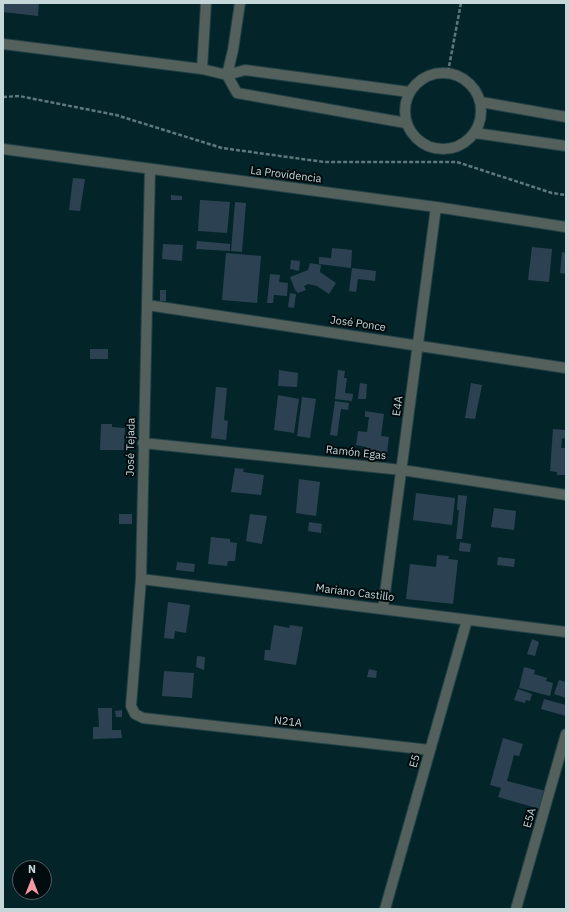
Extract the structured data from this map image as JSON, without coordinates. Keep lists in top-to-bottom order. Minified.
{"streets":{"street":["La Providencia","José Ponce","E4A","José Tejada","Ramón Egas","Mariano Castillo","N21A","E5","E5A"]},"crossings":[["La Providencia","E4A"],["La Providencia","José Tejada"],["José Ponce","E4A"],["José Ponce","José Tejada"],["E4A","Ramón Egas"],["E4A","Mariano Castillo"],["José Tejada","Ramón Egas"],["José Tejada","Mariano Castillo"],["José Tejada","N21A"],["Mariano Castillo","E5"],["N21A","E5"]],"north":"top"}
